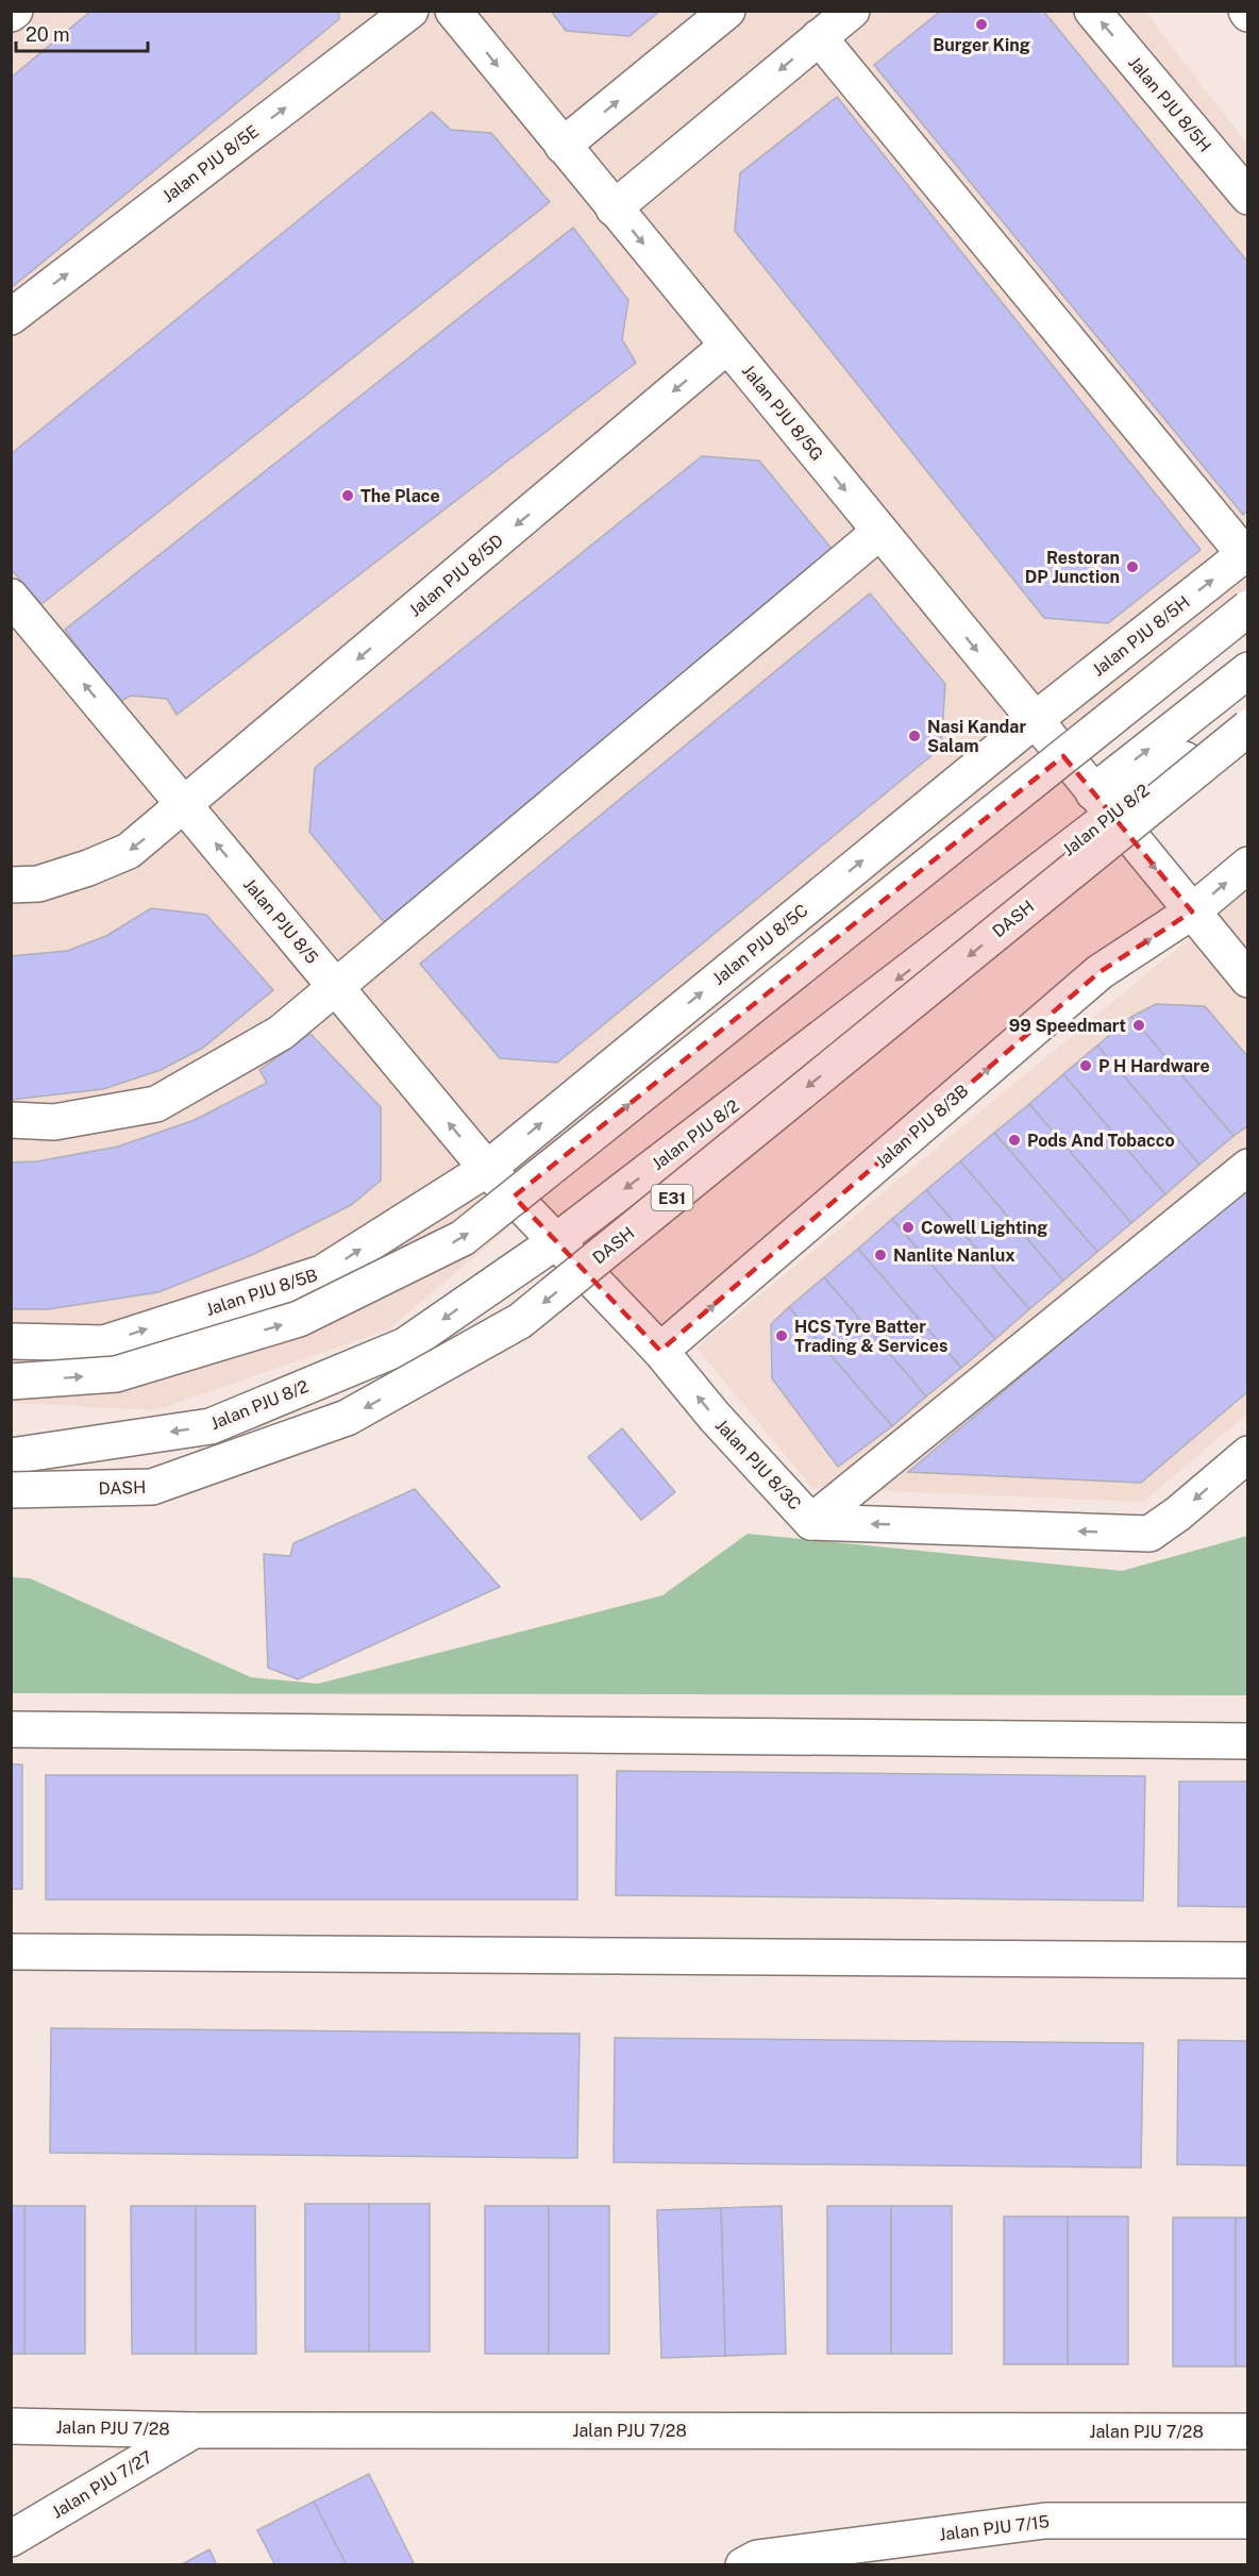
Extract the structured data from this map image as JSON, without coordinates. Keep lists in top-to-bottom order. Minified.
{"streets":{"main road":["Jalan PJU 8/5H","Jalan PJU 8/5E","Jalan PJU 8/5G","Jalan PJU 8/5D","Jalan PJU 8/2","DASH","Jalan PJU 8/5","Jalan PJU 8/5C","Jalan PJU 8/3B","E31","Jalan PJU 8/5B","Jalan PJU 8/3C","Jalan PJU 7/28","Jalan PJU 7/27","Jalan PJU 7/15"]},"crossings":[["Jalan PJU 8/5H","Jalan PJU 8/5G"],["Jalan PJU 8/5H","Jalan PJU 8/5C"],["Jalan PJU 8/5G","Jalan PJU 8/5D"],["Jalan PJU 8/5G","Jalan PJU 8/2"],["Jalan PJU 8/5G","Jalan PJU 8/5C"],["Jalan PJU 8/5G","Jalan PJU 8/3B"],["Jalan PJU 8/5D","Jalan PJU 8/5"],["Jalan PJU 8/2","Jalan PJU 8/5"],["Jalan PJU 8/2","Jalan PJU 8/3C"],["Jalan PJU 8/5","Jalan PJU 8/5C"],["Jalan PJU 8/5","Jalan PJU 8/5B"],["Jalan PJU 8/5","Jalan PJU 8/3C"],["Jalan PJU 8/5C","Jalan PJU 8/5B"],["Jalan PJU 8/3B","Jalan PJU 8/3C"],["Jalan PJU 7/28","Jalan PJU 7/27"]],"one_way":["Jalan PJU 8/5E","Jalan PJU 8/5"],"places":["Burger King","The Place","Restoran DP Junction","Nasi Kandar Salam","99 Speedmart","P H Hardware","Pods And Tobacco","Cowell Lighting","Nanlite Nanlux","HCS Tyre Batter Trading & Services"],"scale_bar":"20 m"}
